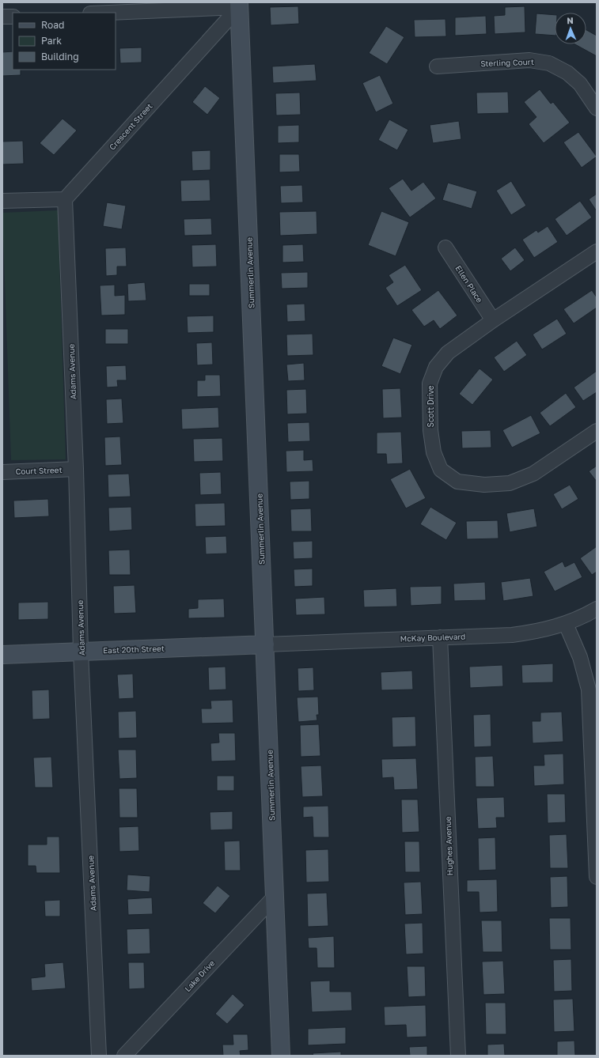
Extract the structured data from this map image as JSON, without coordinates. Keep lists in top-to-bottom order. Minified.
{"streets":{"street":["Sterling Court","Crescent Street","Summerlin Avenue","Ellen Place","Adams Avenue","Scott Drive","Court Street","McKay Boulevard","East 20th Street","Hughes Avenue","Lake Drive"]},"crossings":[["Crescent Street","Summerlin Avenue"],["Crescent Street","Adams Avenue"],["Summerlin Avenue","McKay Boulevard"],["Summerlin Avenue","East 20th Street"],["Summerlin Avenue","Lake Drive"],["Ellen Place","Scott Drive"],["Adams Avenue","Court Street"],["Adams Avenue","East 20th Street"],["McKay Boulevard","East 20th Street"],["McKay Boulevard","Hughes Avenue"]],"legend":["Road","Park","Building"],"north":"top"}
